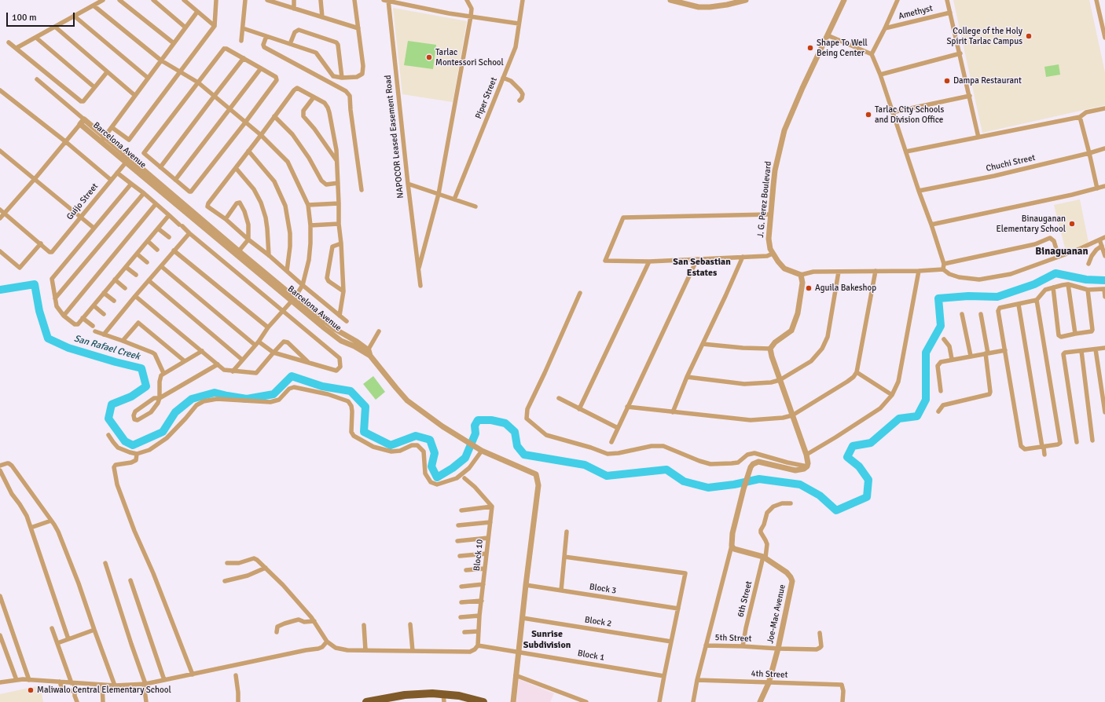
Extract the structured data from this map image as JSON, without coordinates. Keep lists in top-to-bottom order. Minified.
{"streets":{"street":["Amethyst","Piper Street","NAPOCOR Leased Easement Road","Barcelona Avenue","Chuchi Street","J. G. Perez Boulevard","Guijo Street","Block 10","Block 3","6th Street","Joe-Mac Avenue","Block 2","5th Street","Block 1","4th Street"]},"crossings":[["Barcelona Avenue","Guijo Street"],["Barcelona Avenue","Block 3"],["Block 10","Block 1"],["6th Street","Joe-Mac Avenue"],["6th Street","5th Street"],["Joe-Mac Avenue","5th Street"],["Joe-Mac Avenue","4th Street"]],"districts":["Binaguanan","San Sebastian Estates","Sunrise Subdivision"],"water":["San Rafael Creek"],"places":["College of the Holy Spirit Tarlac Campus","Shape To Well Being Center","Tarlac Montessori School","Dampa Restaurant","Tarlac City Schools and Division Office","Binauganan Elementary School","Aguila Bakeshop","Maliwalo Central Elementary School"],"scale_bar":"100 m"}
